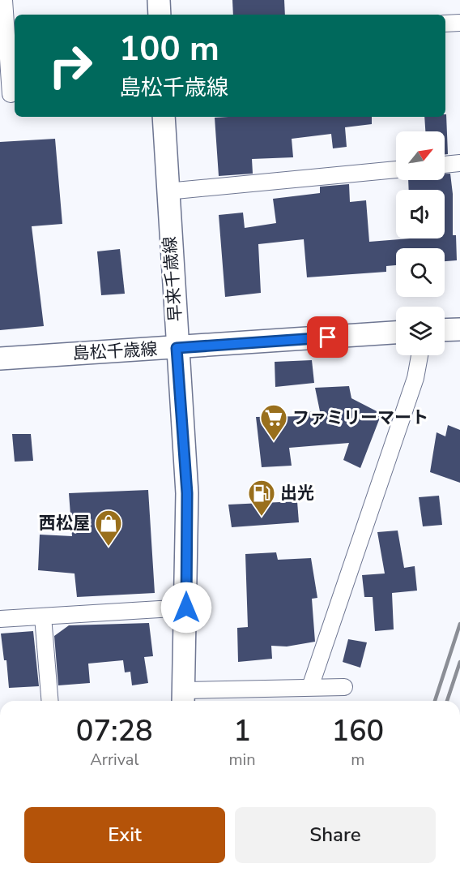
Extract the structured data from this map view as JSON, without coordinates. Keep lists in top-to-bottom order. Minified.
{"streets":{"main road":["早来千歳線","島松千歳線"]},"crossings":[["早来千歳線","島松千歳線"]],"places":{"supermarket":["ファミリーマート"],"fuel station":["出光"],"shop":["西松屋"]},"north":"top right","page":{"turn":["100 m","島松千歳線"],"eta":["07:28","Arrival","1","min","160","m"],"buttons":["Exit","Share"]}}
